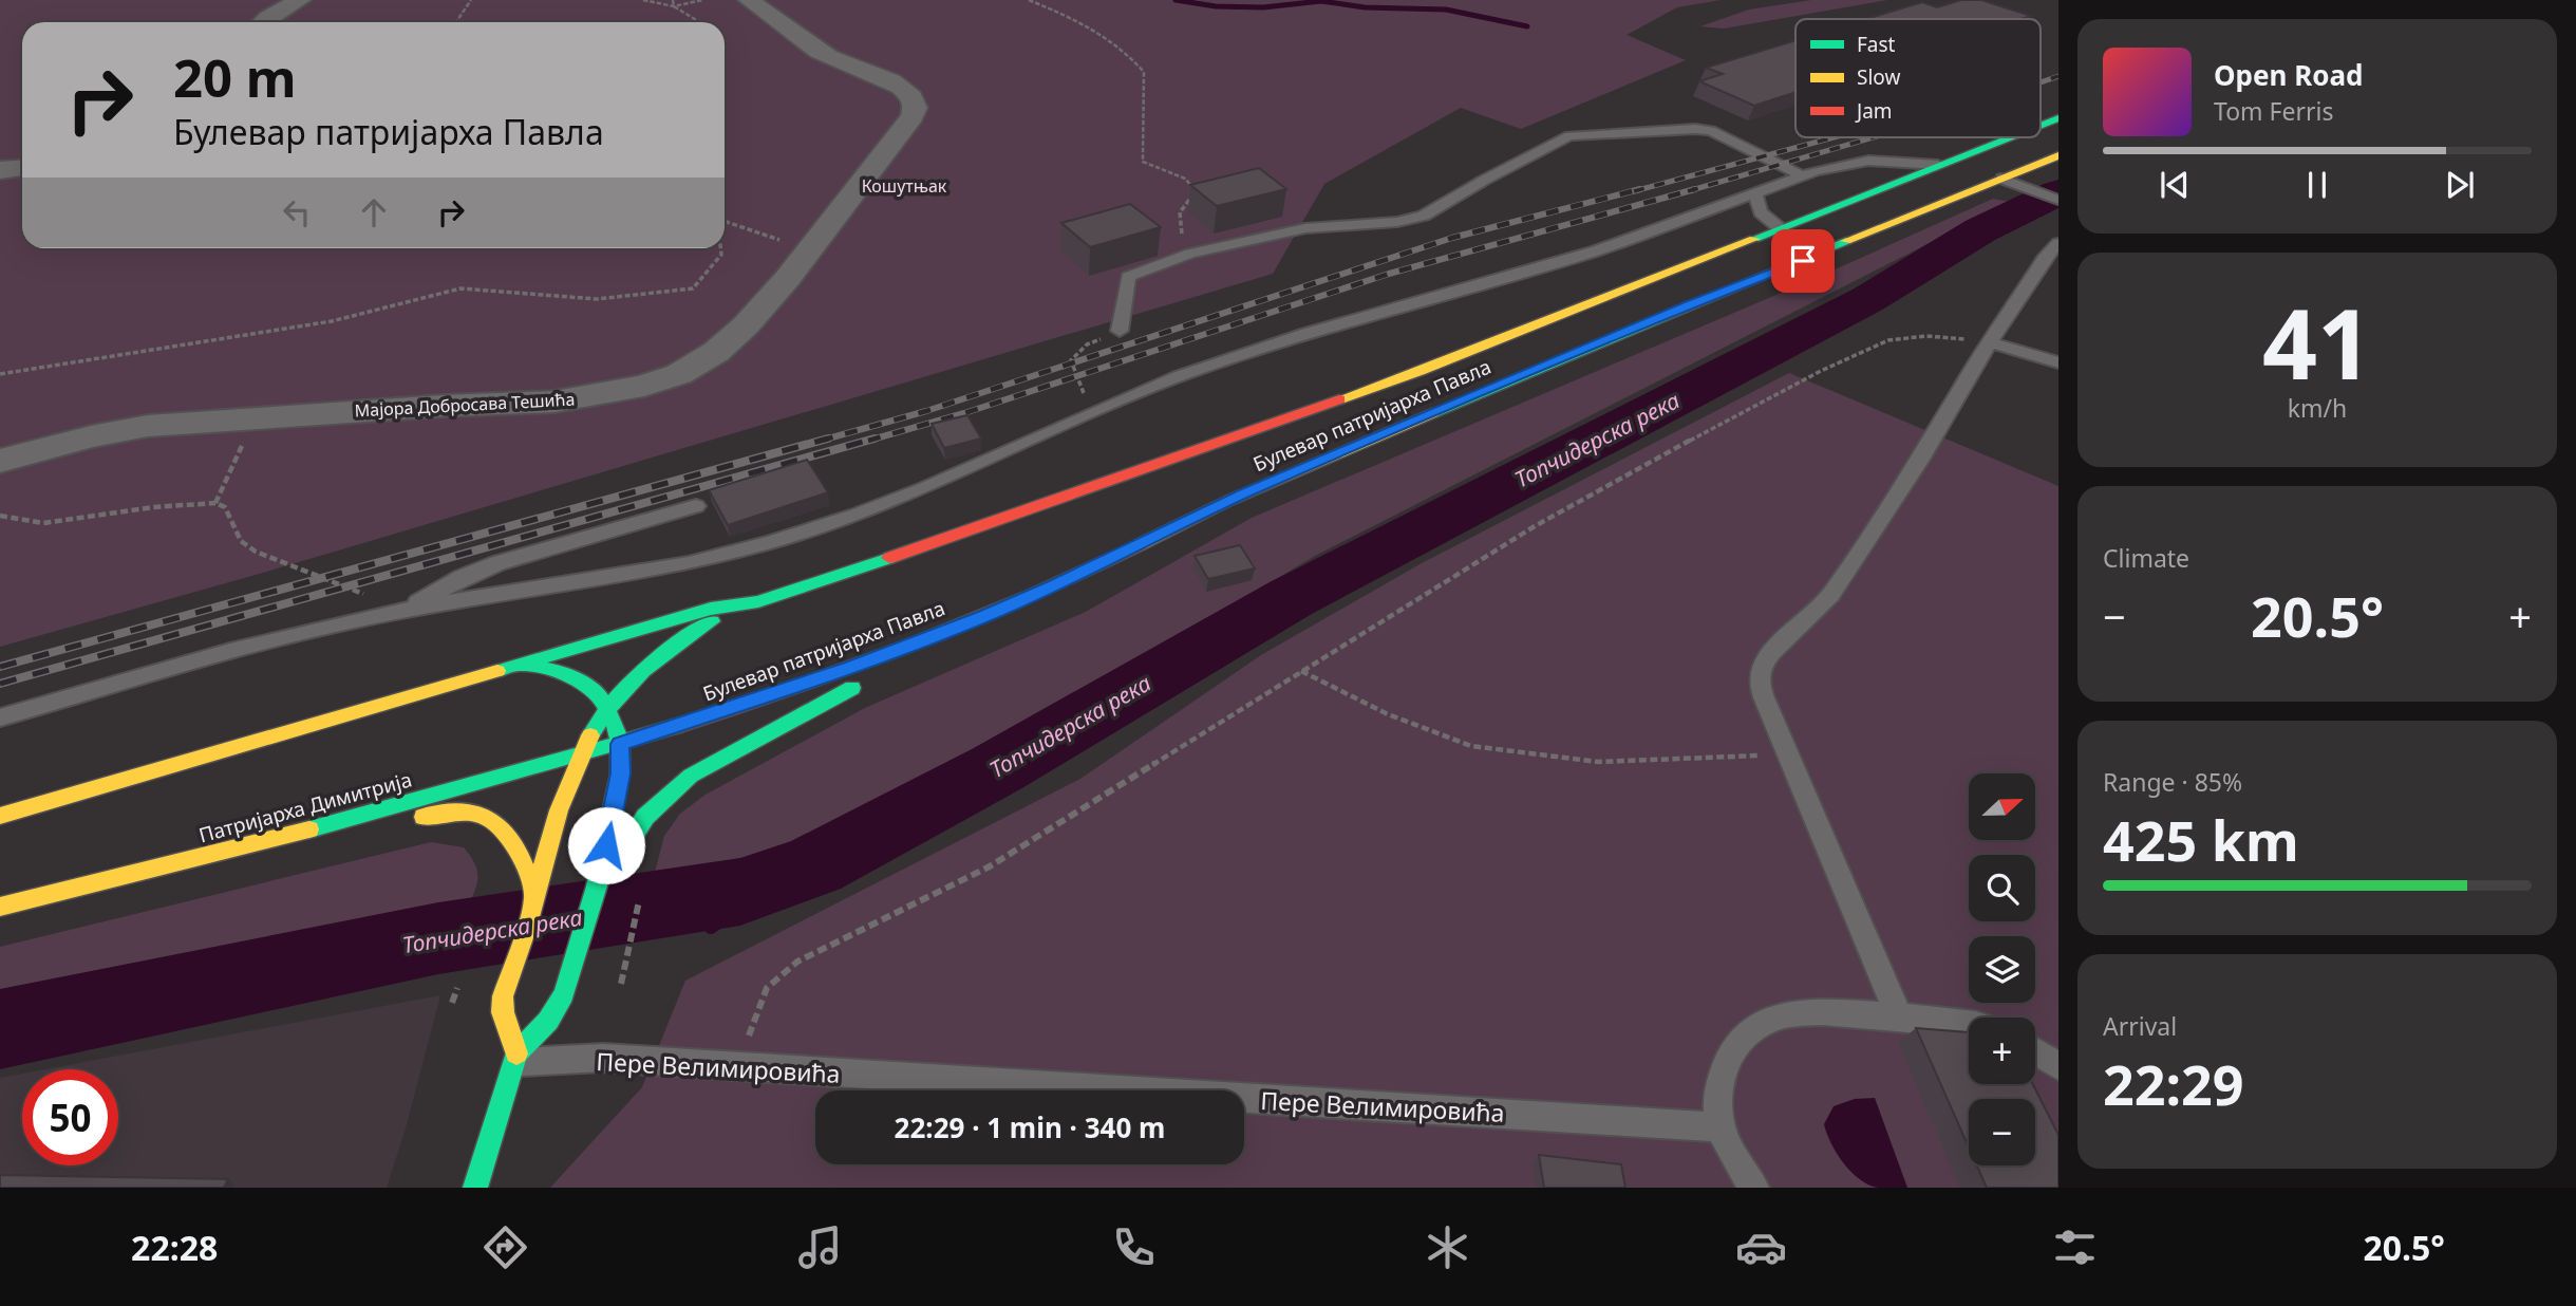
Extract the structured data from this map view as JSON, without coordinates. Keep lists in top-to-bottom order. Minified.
{"streets":{"main road":["Булевар патријарха Павла","Патријарха Димитрија"],"street":["Мајора Добросава Тешића"],"lane":["Пере Велимировића"]},"crossings":[["Булевар патријарха Павла","Патријарха Димитрија"]],"water":["Топчидерска река"],"parks":["Кошутњак"],"legend":["Fast","Slow","Jam"],"north":"right","page":{"turn":["20 m","Булевар патријарха Павла"],"song":["Open Road","Tom Ferris"],"tile":[["41","km/h"],"Climate",["Range · 85%","425 km"],["Arrival","22:29"]],"heat":["−","20.5°","+"],"map_buttons":["+","−"],"limit":"50","trip":"22:29 · 1 min · 340 m","tabs":["22:28","20.5°"]}}
